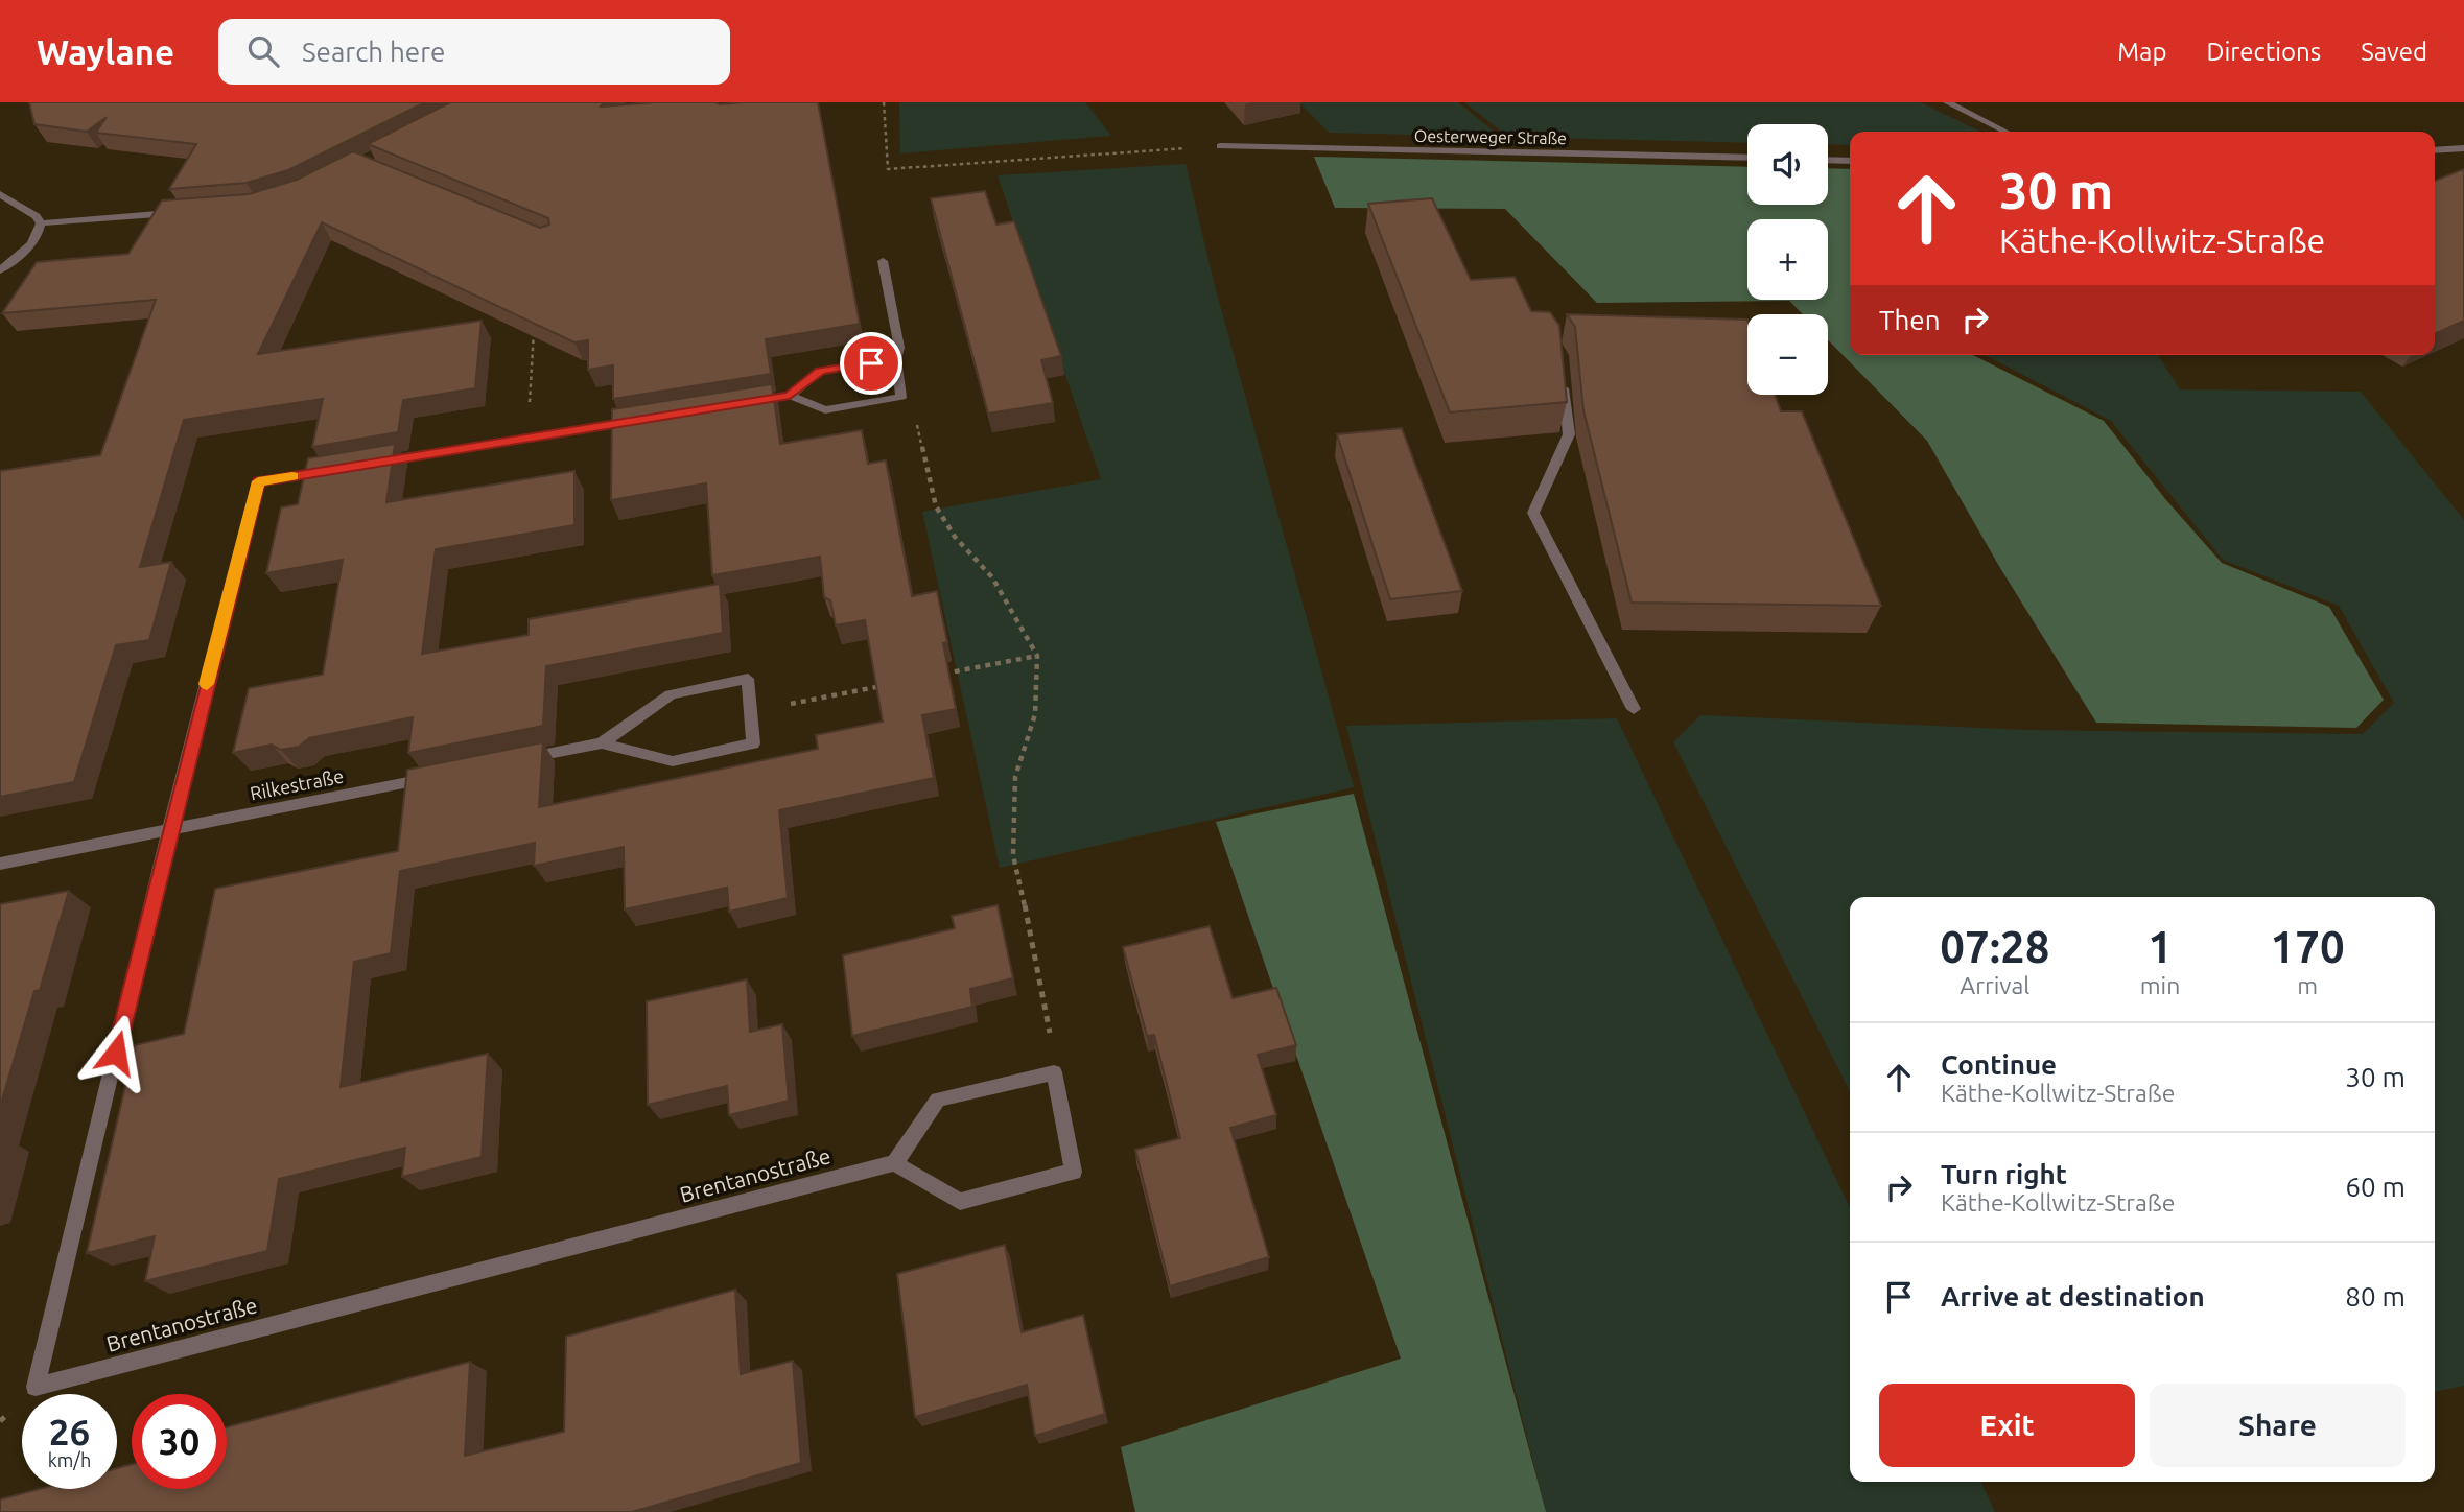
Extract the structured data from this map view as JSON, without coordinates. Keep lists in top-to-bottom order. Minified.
{"streets":{"street":["Oesterweger Straße","Rilkestraße","Brentanostraße"]},"crossings":[["Rilkestraße","Brentanostraße"]],"page":{"header":"Waylane","search":"Search here","nav":["Map","Directions","Saved"],"map_buttons":["+","−"],"turn":["30 m","Käthe-Kollwitz-Straße"],"then":"Then","eta":["07:28","Arrival","1","min","170","m"],"list":[{"name":"Continue","note":"Käthe-Kollwitz-Straße","value":"30 m"},{"name":"Turn right","note":"Käthe-Kollwitz-Straße","value":"60 m"},{"name":"Arrive at destination","value":"80 m"}],"buttons":["Exit","Share"],"speed":"26 km/h","limit":"30"}}
